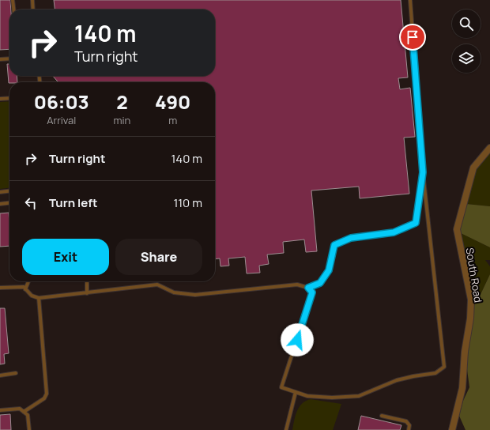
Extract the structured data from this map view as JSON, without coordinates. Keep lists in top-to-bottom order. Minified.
{"streets":{"street":["South Road"]},"page":{"turn":["140 m","Turn right"],"eta":["06:03","Arrival","2","min","490","m"],"list":[{"name":"Turn right","value":"140 m"},{"name":"Turn left","value":"110 m"}],"buttons":["Exit","Share"]}}
